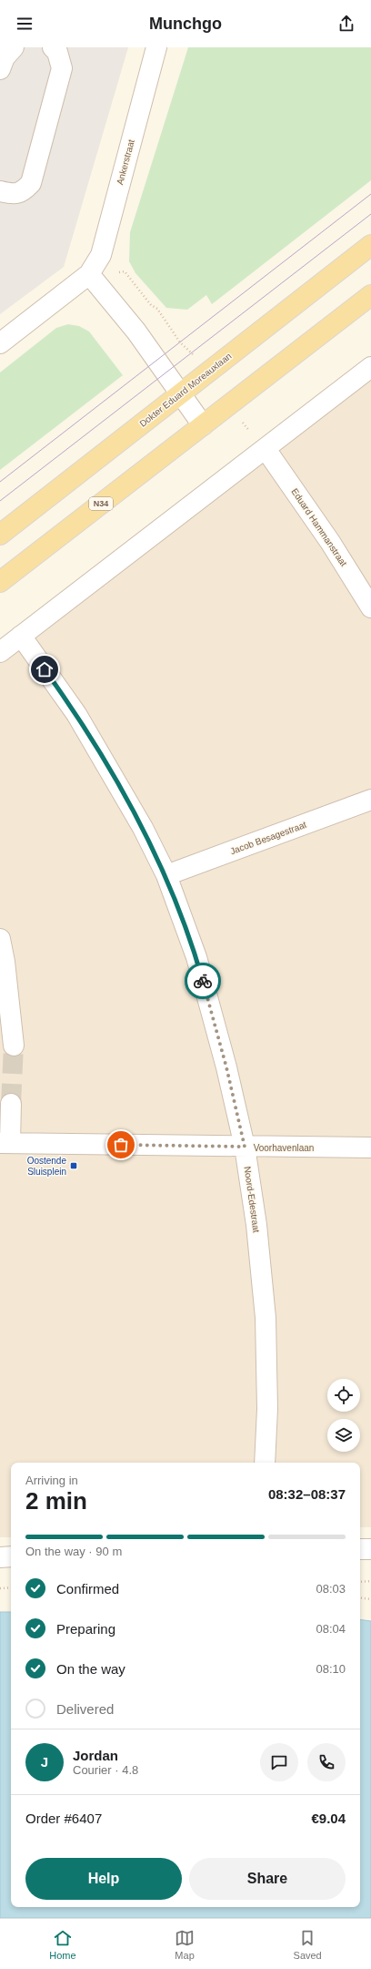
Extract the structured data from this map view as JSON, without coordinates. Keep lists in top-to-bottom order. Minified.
{"streets":{"main road":["Dokter Eduard Moreauxlaan","N34"],"street":["Ankerstraat","Eduard Hammanstraat","Jacob Besagestraat","Voorhavenlaan","Noord-Edestraat"]},"crossings":[["Jacob Besagestraat","Noord-Edestraat"],["Voorhavenlaan","Noord-Edestraat"]],"places":{"transit":["Oostende Sluisplein"]},"page":{"header":"Munchgo","heading":["2 min","Arriving in","08:32–08:37"],"panel":["Jordan","Courier · 4.8","Order #6407","€9.04"],"bar":"On the way · 90 m","list":[["Confirmed","08:03"],["Preparing","08:04"],["On the way","08:10"],"Delivered"],"round":"J","buttons":["Help","Share"],"tabs":["Home","Map","Saved"]}}
